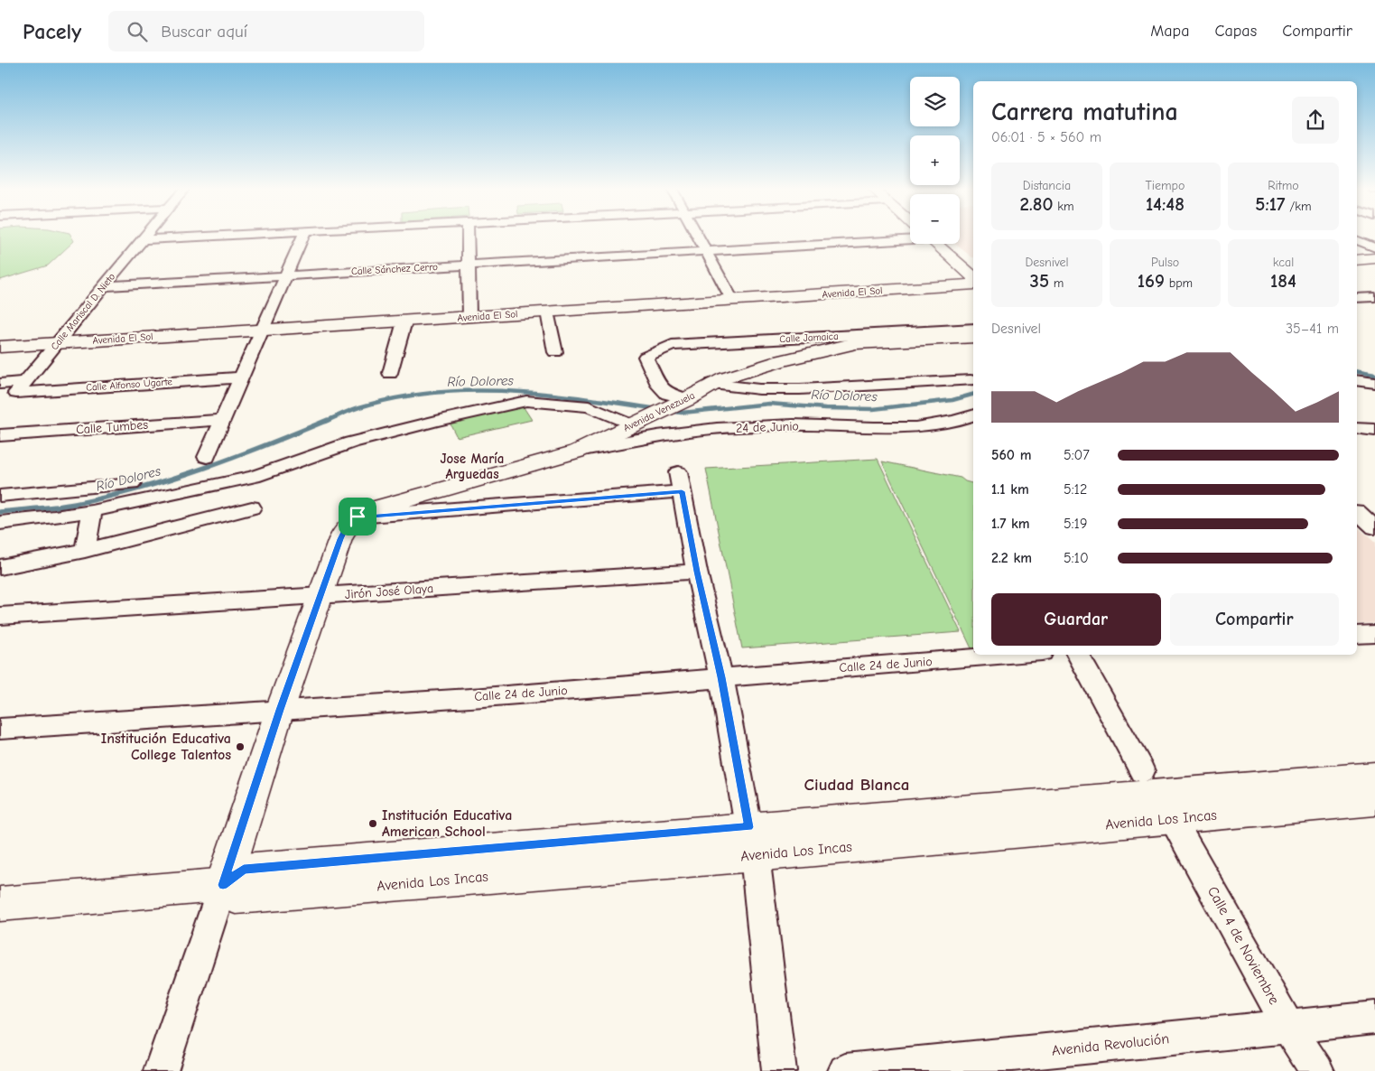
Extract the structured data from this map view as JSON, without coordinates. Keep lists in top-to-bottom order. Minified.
{"streets":{"street":["Calle Sánchez Cerro","Avenida El Sol","Calle Mariscal D. Nieto","Calle Jamaica","Calle Alfonso Ugarte","Avenida Venezuela","Calle Tumbes","24 de Junio","Jirón José Olaya","Calle 24 de Junio","Avenida Los Incas","Calle 4 de Noviembre","Avenida Revolución"]},"crossings":[["Calle Sánchez Cerro","Calle Mariscal D. Nieto"],["Avenida El Sol","Calle Mariscal D. Nieto"],["Calle Mariscal D. Nieto","Calle Alfonso Ugarte"],["Calle Jamaica","Avenida Venezuela"],["Avenida Venezuela","24 de Junio"],["Avenida Los Incas","Calle 4 de Noviembre"],["Calle 4 de Noviembre","Avenida Revolución"]],"districts":["Jose María Arguedas","Ciudad Blanca"],"water":["Río Dolores"],"places":["Institución Educativa College Talentos","Institución Educativa American School"],"page":{"header":"Pacely","search":"Buscar aquí","nav":["Mapa","Capas","Compartir"],"map_buttons":["+","−"],"heading":["Carrera matutina","06:01 · 5 × 560 m"],"stats":[["Distancia","2.80 km"],["Tiempo","14:48"],["Ritmo","5:17 /km"],["Desnivel","35 m"],["Pulso","169 bpm"],["kcal","184"]],"chart":["Desnivel","35–41 m"],"list":[{"name":"560 m","note":"5:07"},{"name":"1.1 km","note":"5:12"},{"name":"1.7 km","note":"5:19"},{"name":"2.2 km","note":"5:10"}],"buttons":["Guardar","Compartir"]}}
